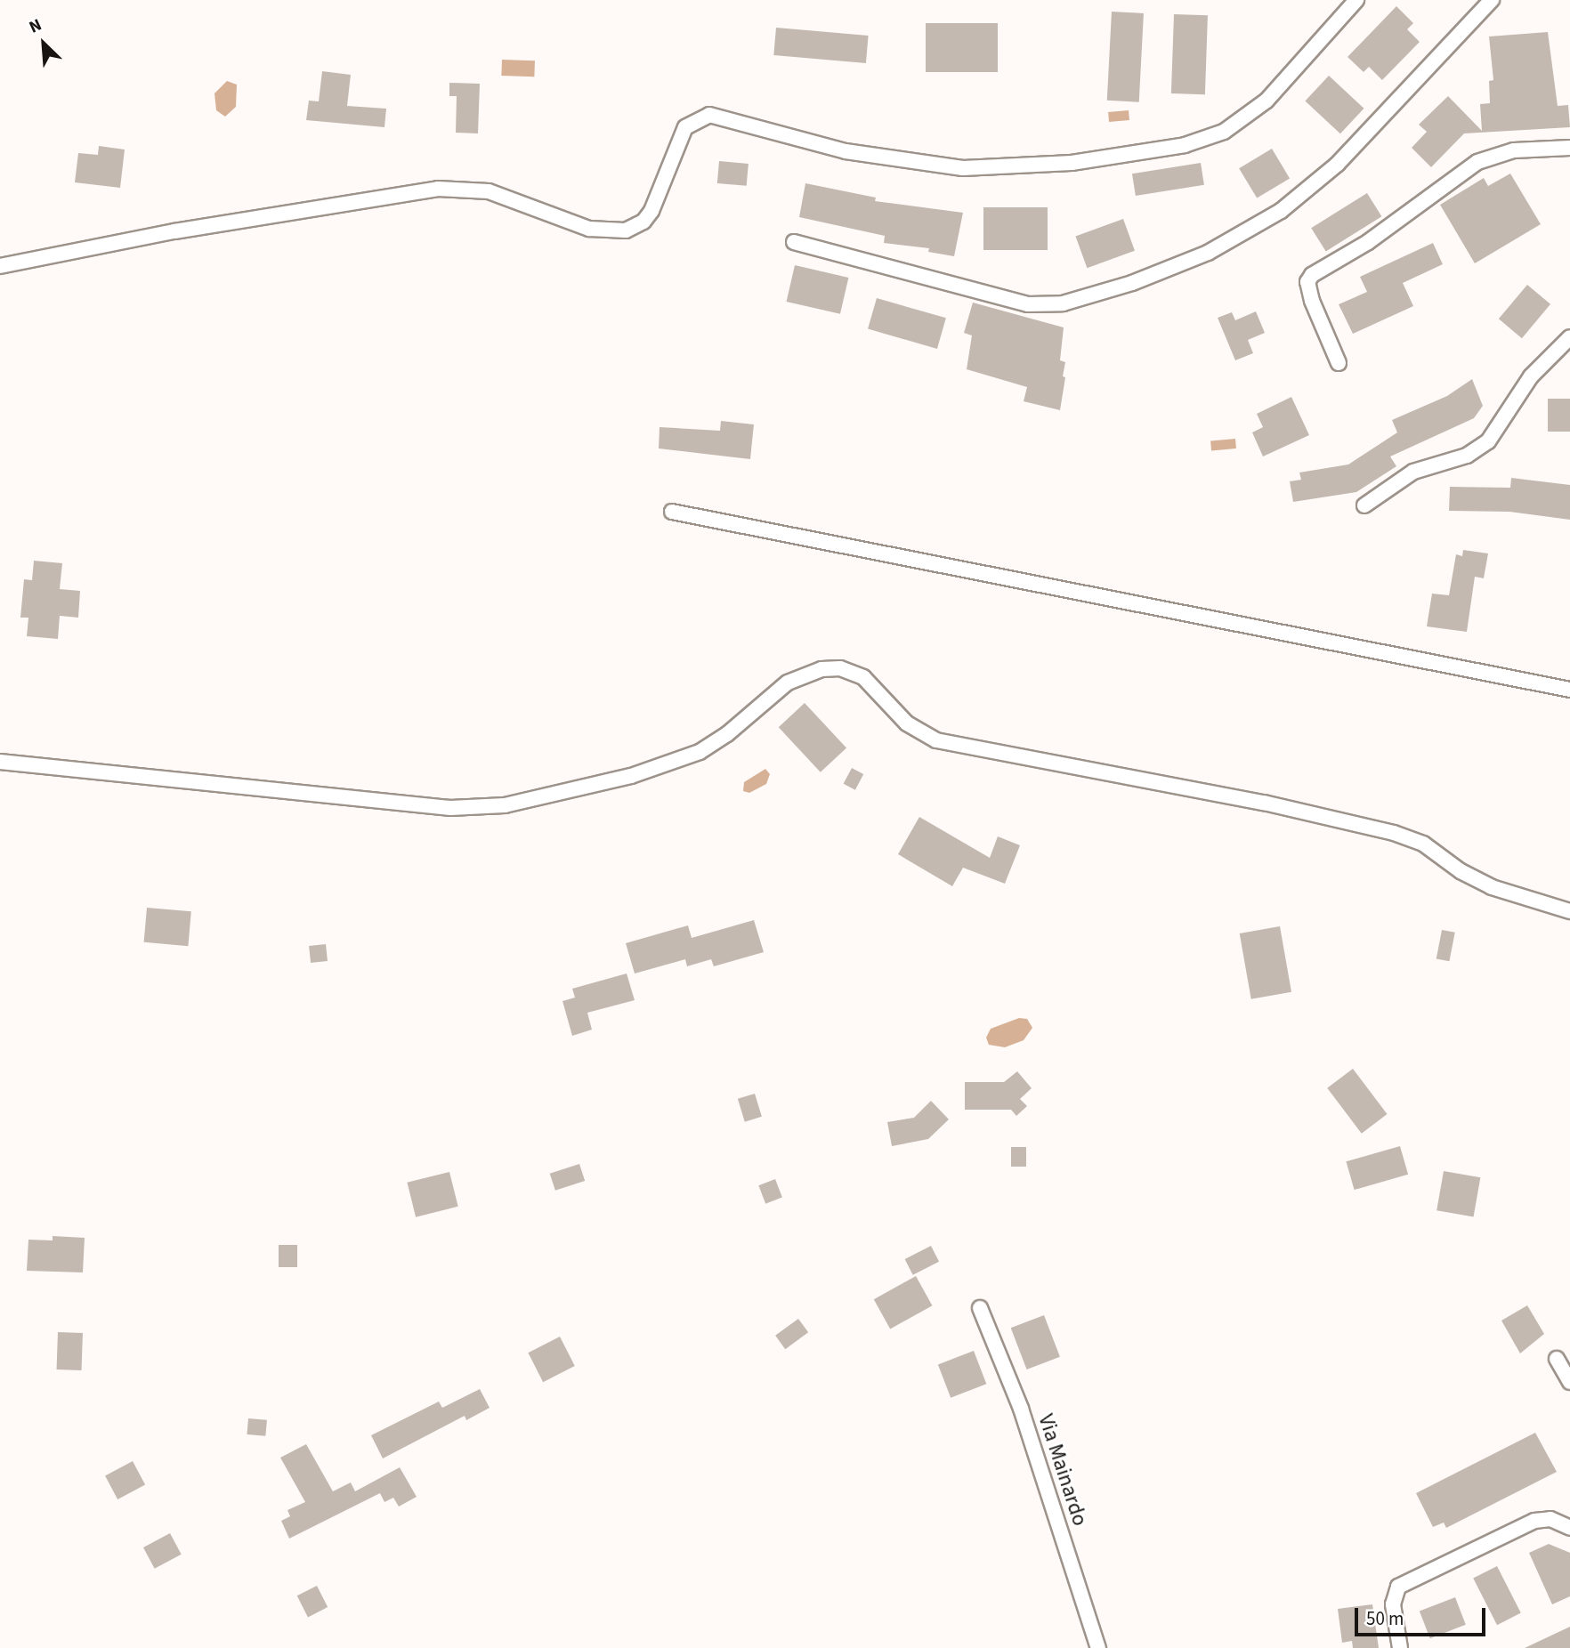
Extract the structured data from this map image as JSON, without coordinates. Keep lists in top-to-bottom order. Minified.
{"streets":{"street":["Via Mainardo"]},"scale_bar":"50 m","north":"top left"}
